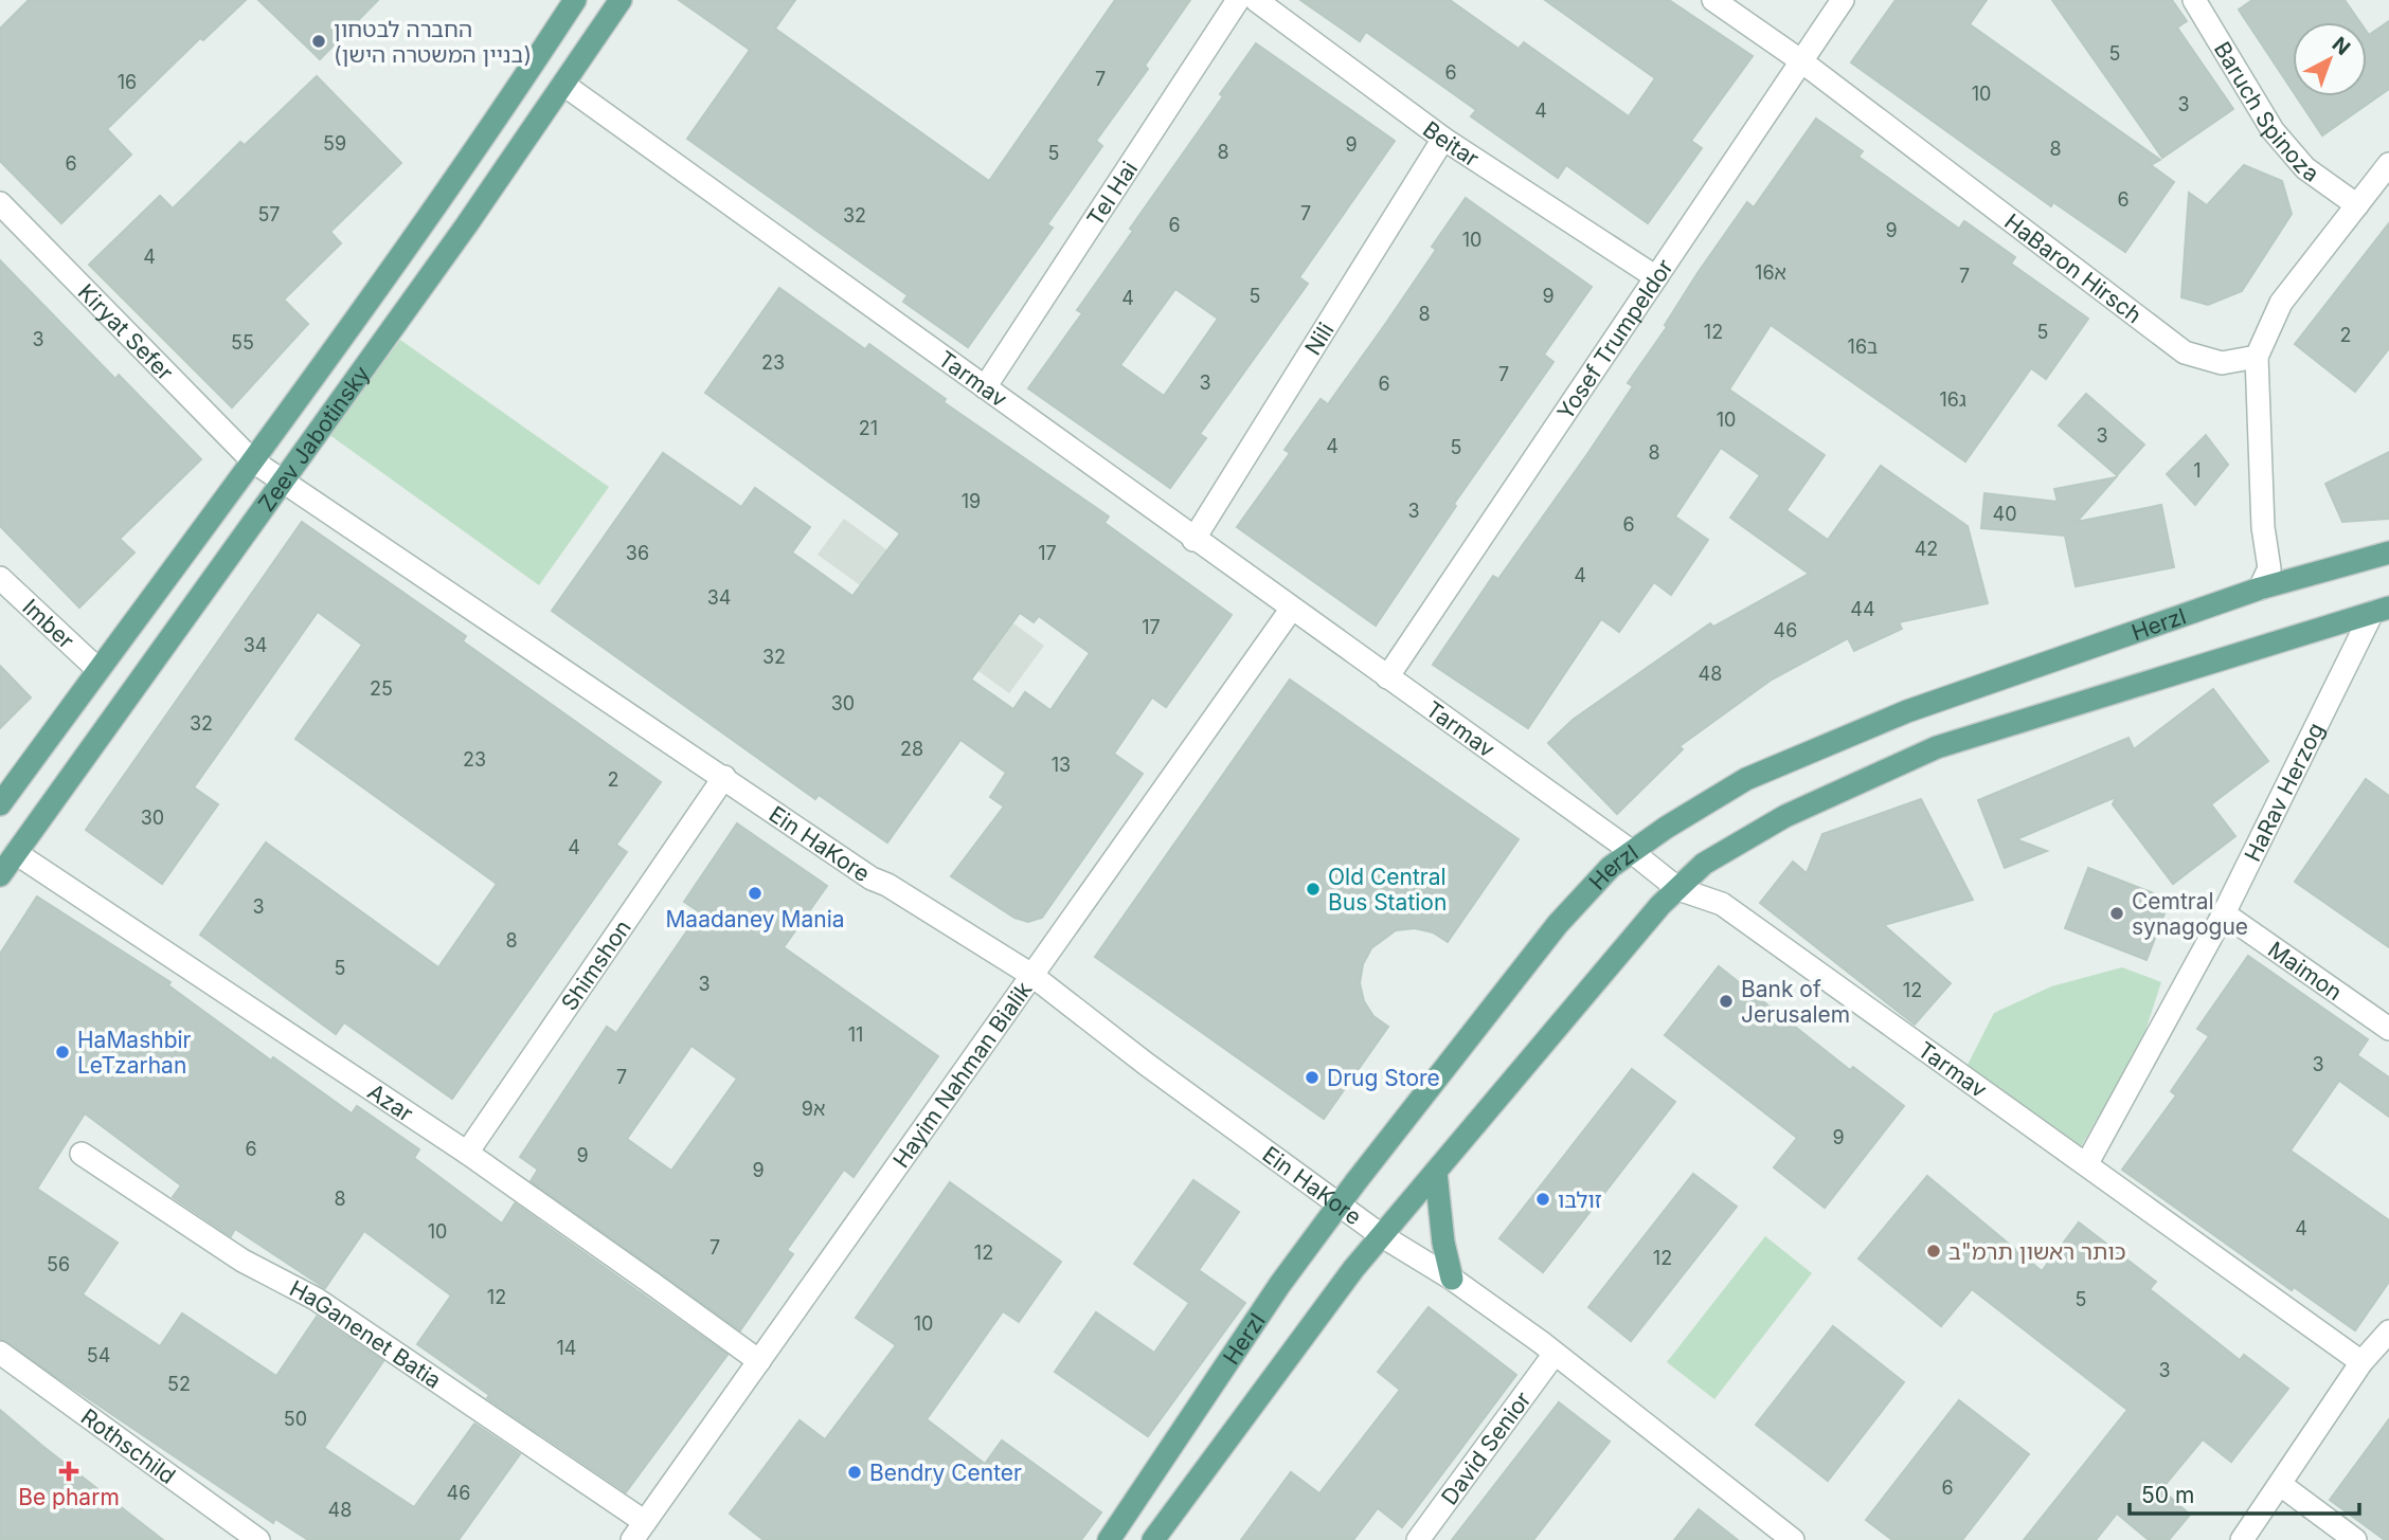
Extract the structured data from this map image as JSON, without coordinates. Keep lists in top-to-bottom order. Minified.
{"streets":{"main road":["Zeev Jabotinsky","Herzl"],"street":["Baruch Spinoza","Beitar","Tel Hai","HaBaron Hirsch","Kiryat Sefer","Nili","Yosef Trumpeldor","Tarmav","Imber","HaRav Herzog","Ein HaKore","Shimshon","Maimon","Hayim Nahman Bialik","Azar","HaGanenet Batia","Rothschild","David Senior"]},"crossings":[["Beitar","Nili"],["Beitar","Yosef Trumpeldor"],["Tel Hai","Tarmav"],["HaBaron Hirsch","Yosef Trumpeldor"],["Kiryat Sefer","Zeev Jabotinsky"],["Kiryat Sefer","Ein HaKore"],["Nili","Tarmav"],["Yosef Trumpeldor","Tarmav"],["Tarmav","Zeev Jabotinsky"],["Tarmav","Herzl"],["Tarmav","HaRav Herzog"],["Tarmav","Hayim Nahman Bialik"],["Zeev Jabotinsky","Imber"],["Zeev Jabotinsky","Ein HaKore"],["Zeev Jabotinsky","Azar"],["Herzl","HaRav Herzog"],["Herzl","Ein HaKore"],["HaRav Herzog","Maimon"],["Ein HaKore","Shimshon"],["Ein HaKore","Hayim Nahman Bialik"],["Shimshon","Azar"],["Hayim Nahman Bialik","Azar"],["Hayim Nahman Bialik","HaGanenet Batia"]],"places":{"other":["החברה לבטחון (בניין המשטרה הישן)","Old Central Bus Station","Maadaney Mania","Cemtral synagogue","Bank of Jerusalem","HaMashbir LeTzarhan","Drug Store","זולבו","כותר ראשון תרמ\"ב","Bendry Center"],"health":["Be pharm"]},"house_numbers":["5","6","7","16","10","3","4","59","9","8","8","5","6","6","7","57","32","6","9","10","4","16א","7","5","9","4","8","12","5","2","3","55","16ב","23","7","3","6","16ג","10","21","3","4","5","8","1","19","3","40","6","42","36","17","4","34","44","17","46","34","32","48","25","30","32","28","23","13","2","30","4","3","8","5","3","12","11","3","7","9א","9","6","9","9","8","4","10","7","12","12","56","12","5","10","14","54","3","52","50","6","46","48"],"scale_bar":"50 m","north":"top right"}
